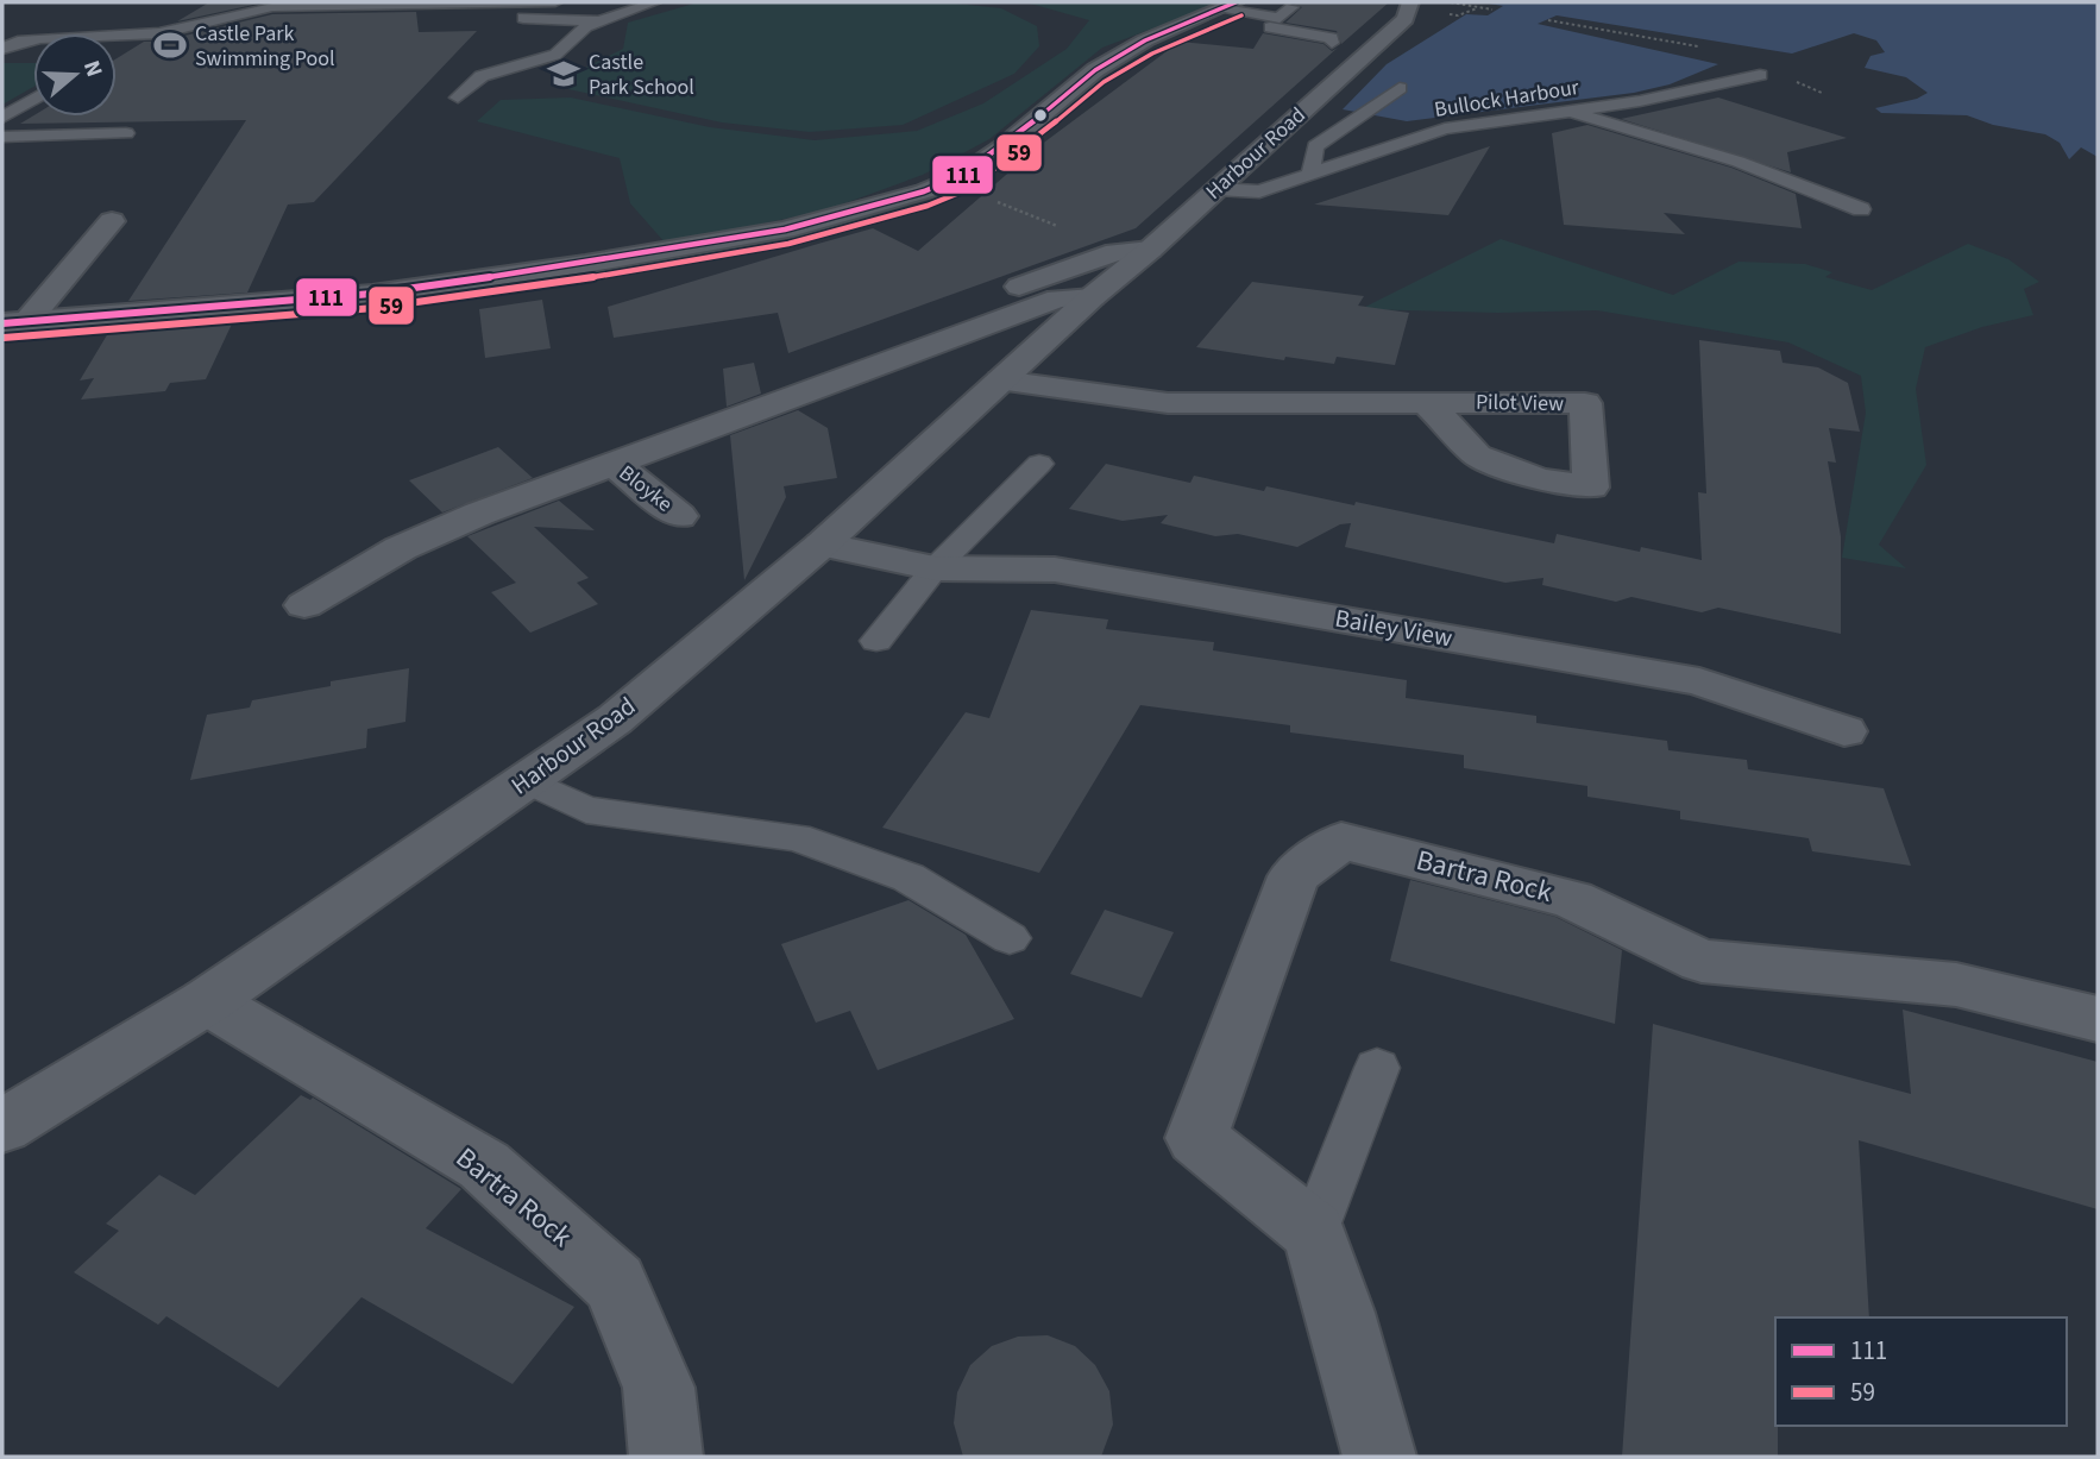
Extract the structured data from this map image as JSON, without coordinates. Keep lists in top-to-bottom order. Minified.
{"streets":{"street":["Harbour Road","Pilot View","Bloyke","Bailey View","Bartra Rock"],"lane":["Bullock Harbour"]},"crossings":[["Bullock Harbour","Harbour Road"],["Harbour Road","Pilot View"],["Harbour Road","Bailey View"],["Harbour Road","Bartra Rock"]],"places":{"sports":["Castle Park Swimming Pool"],"school or university":["Castle Park School"]},"lines":["transit line 111","transit line 59"],"legend":["111","59"],"north":"right"}
